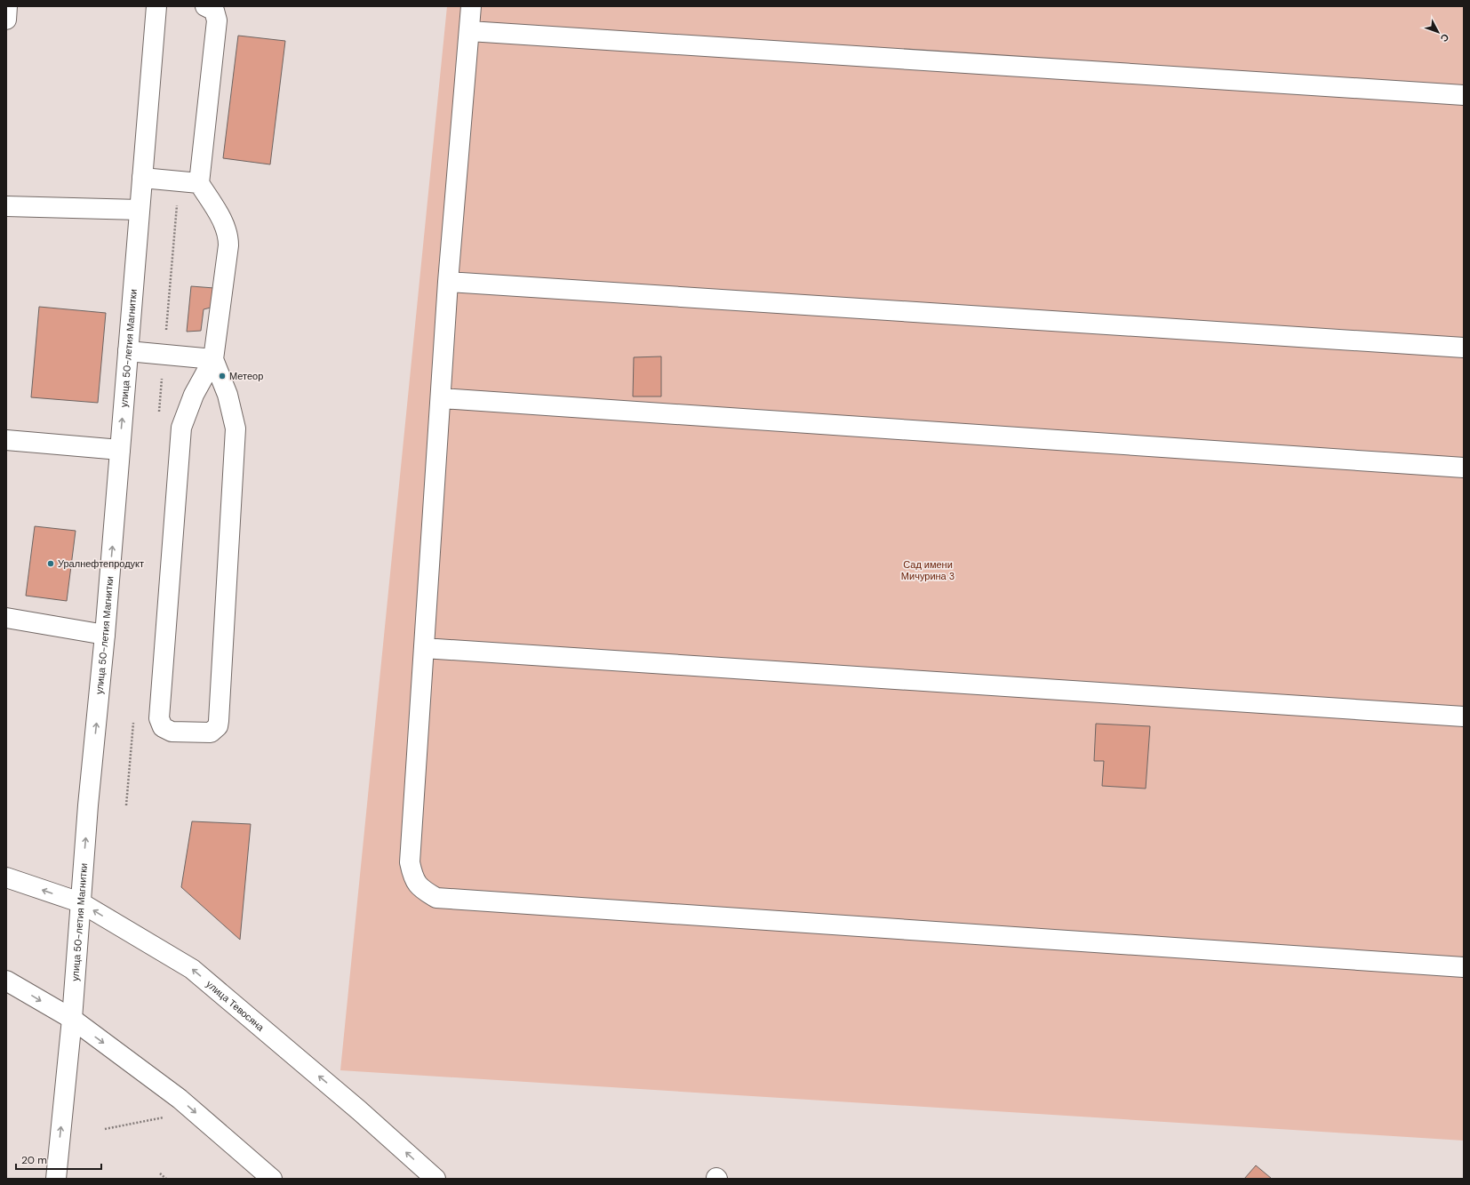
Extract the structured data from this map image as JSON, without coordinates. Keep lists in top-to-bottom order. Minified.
{"streets":{"main road":["улица 50-летия Магнитки","улица Тевосяна"]},"crossings":[["улица 50-летия Магнитки","улица Тевосяна"]],"one_way":["улица 50-летия Магнитки"],"parks":["Сад имени Мичурина 3"],"places":["Метеор","Уралнефтепродукт"],"scale_bar":"20 m","north":"bottom right"}
